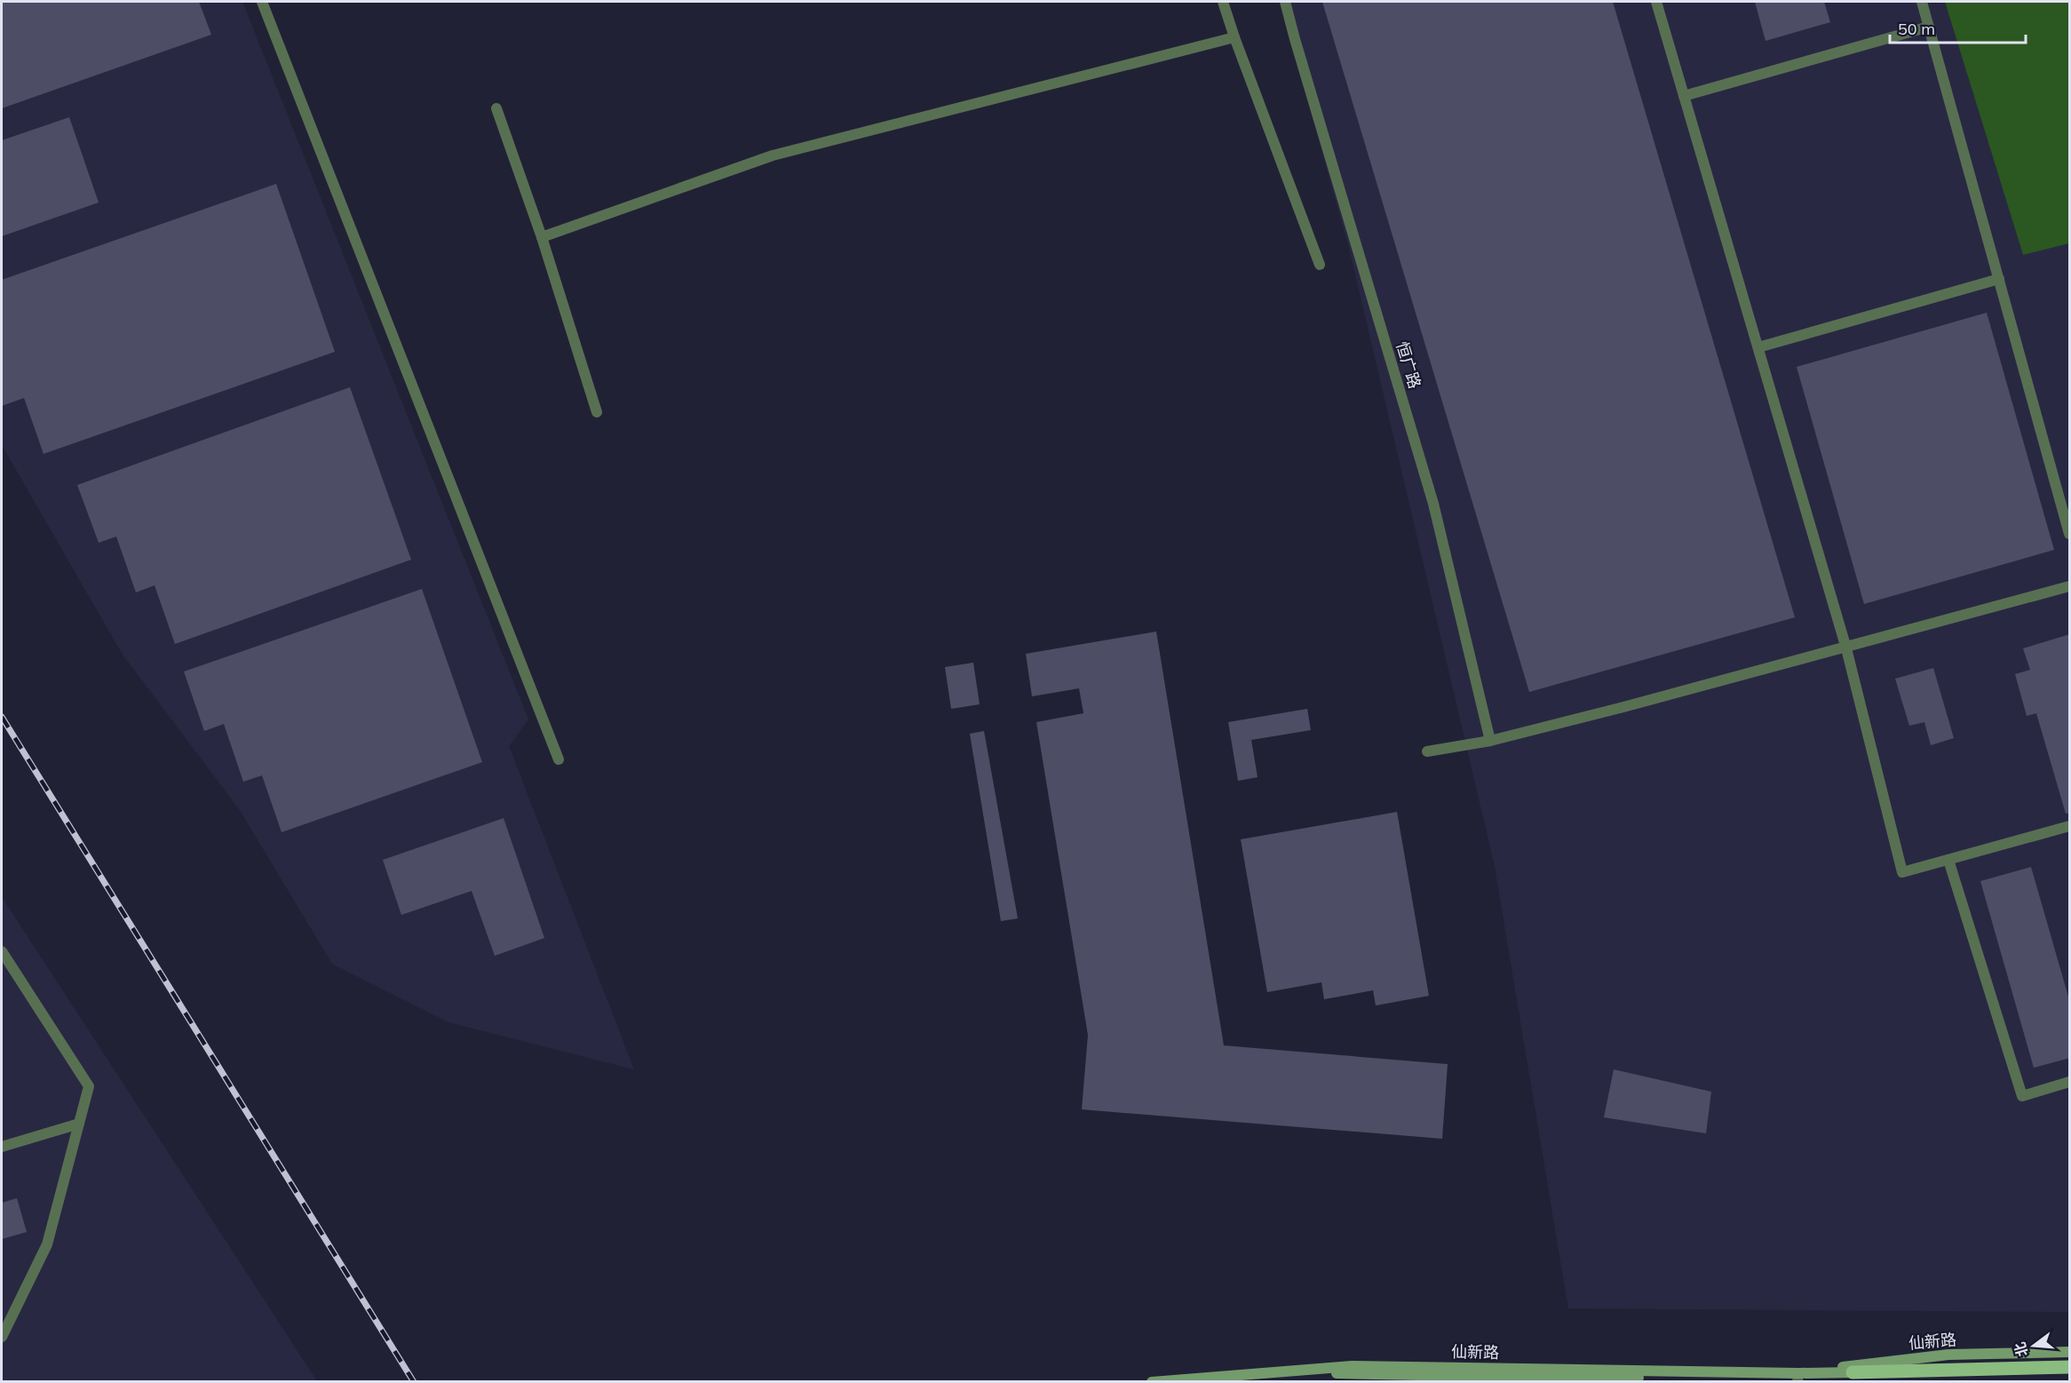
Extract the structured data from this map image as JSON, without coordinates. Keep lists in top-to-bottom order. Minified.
{"streets":{"main road":["仙新路"],"street":["恒广路"]},"scale_bar":"50 m","north":"left"}
